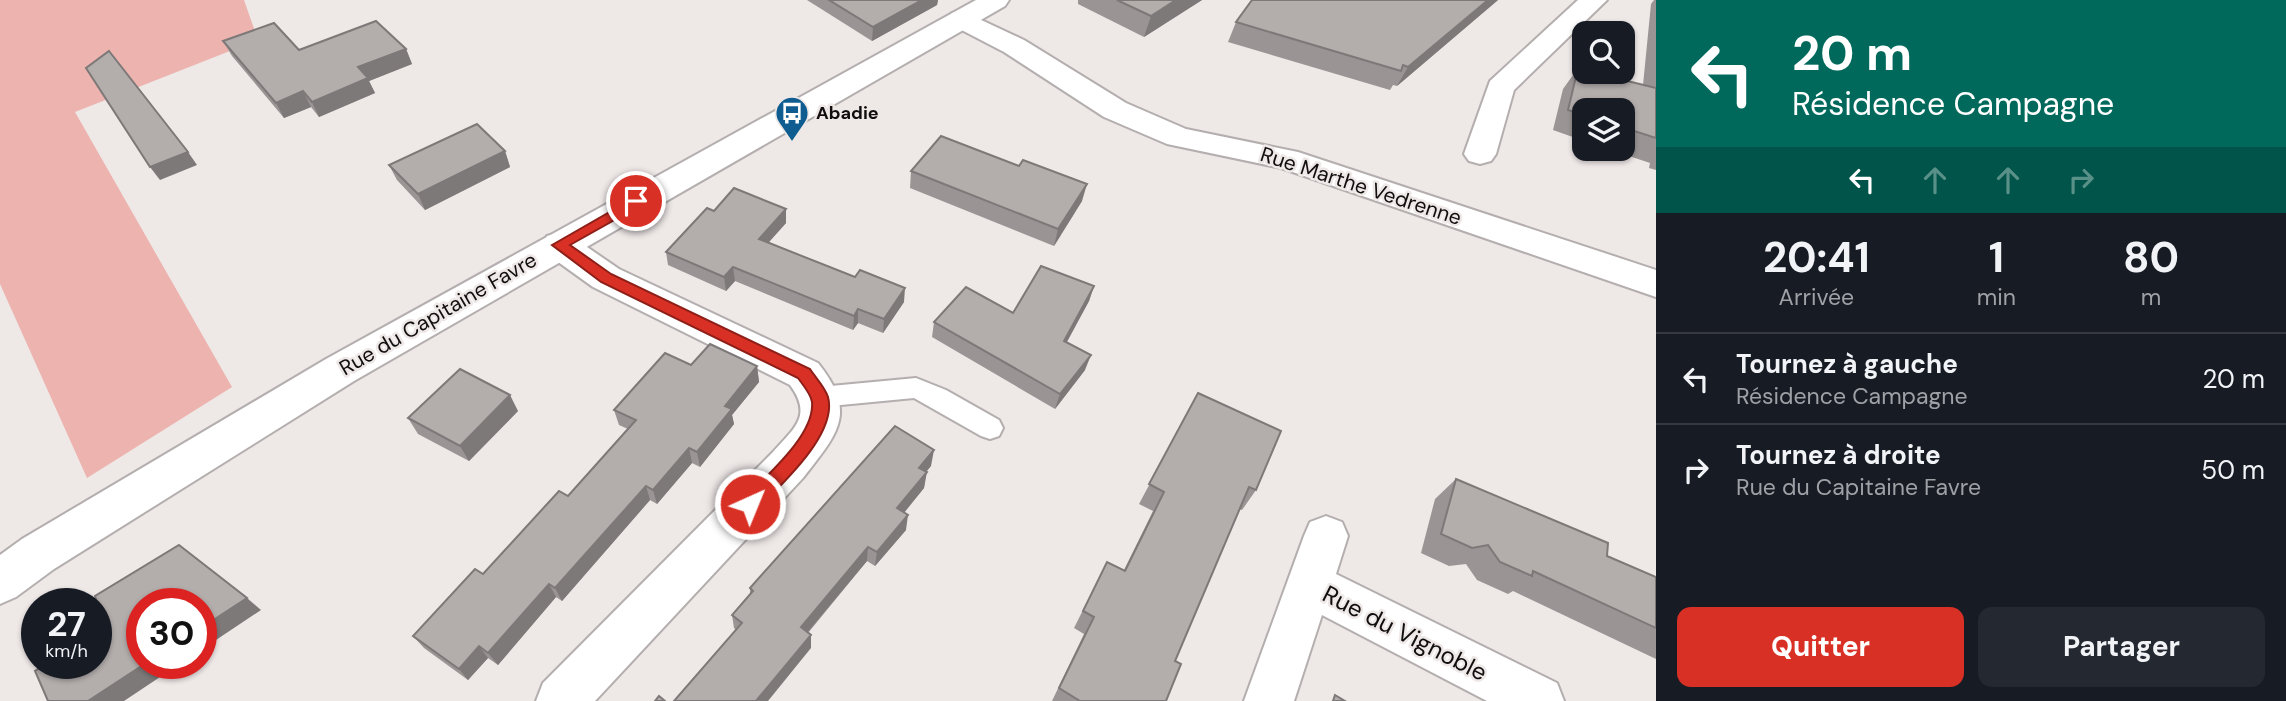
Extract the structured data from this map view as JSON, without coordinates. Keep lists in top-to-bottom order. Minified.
{"streets":{"street":["Rue Marthe Vedrenne","Rue du Capitaine Favre","Rue du Vignoble"]},"crossings":[["Rue Marthe Vedrenne","Rue du Capitaine Favre"]],"places":{"bus stop":["Abadie"]},"page":{"turn":["20 m","Résidence Campagne"],"eta":["20:41","Arrivée","1","min","80","m"],"list":[{"name":"Tournez à gauche","note":"Résidence Campagne","value":"20 m"},{"name":"Tournez à droite","note":"Rue du Capitaine Favre","value":"50 m"}],"speed":"27 km/h","limit":"30","buttons":["Quitter","Partager"]}}
